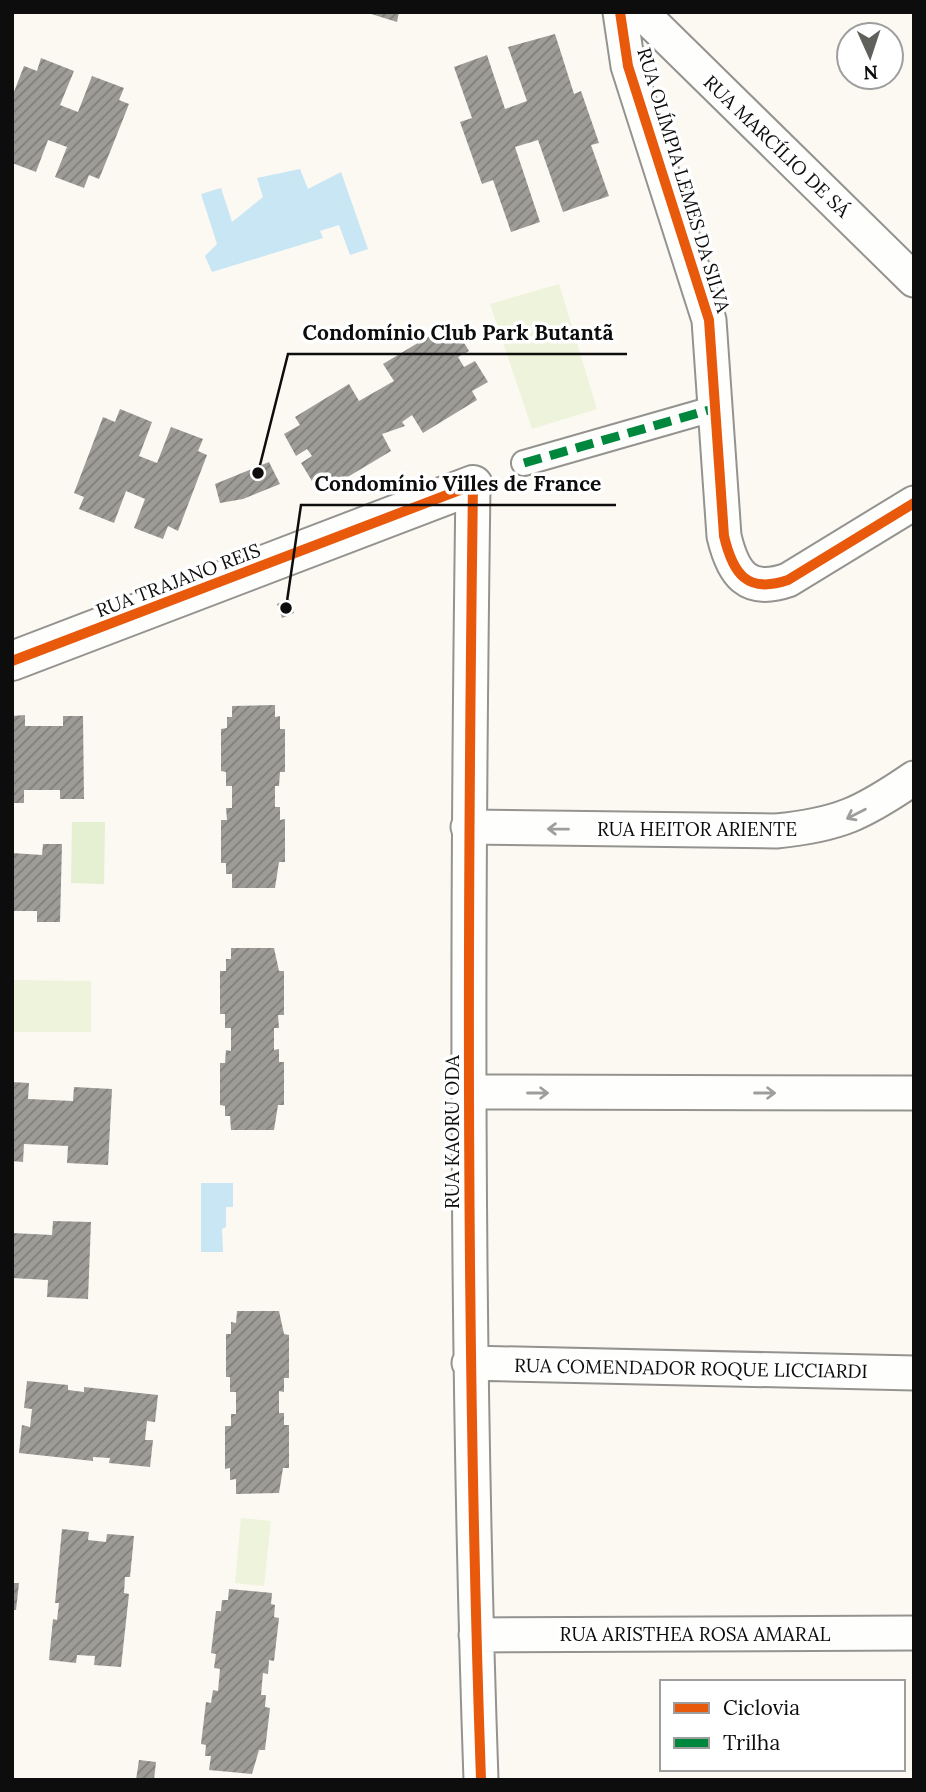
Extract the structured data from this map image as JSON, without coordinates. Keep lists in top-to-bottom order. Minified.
{"streets":{"street":["RUA MARCÍLIO DE SÁ","RUA OLÍMPIA LEMES DA SILVA","RUA TRAJANO REIS","RUA HEITOR ARIENTE","RUA KAORU ODA","RUA COMENDADOR ROQUE LICCIARDI","RUA ARISTHEA ROSA AMARAL"]},"crossings":[["RUA TRAJANO REIS","RUA KAORU ODA"],["RUA HEITOR ARIENTE","RUA KAORU ODA"],["RUA KAORU ODA","RUA COMENDADOR ROQUE LICCIARDI"],["RUA KAORU ODA","RUA ARISTHEA ROSA AMARAL"]],"places":["Condomínio Club Park Butantã","Condomínio Villes de France"],"legend":["Ciclovia","Trilha"],"north":"bottom"}
